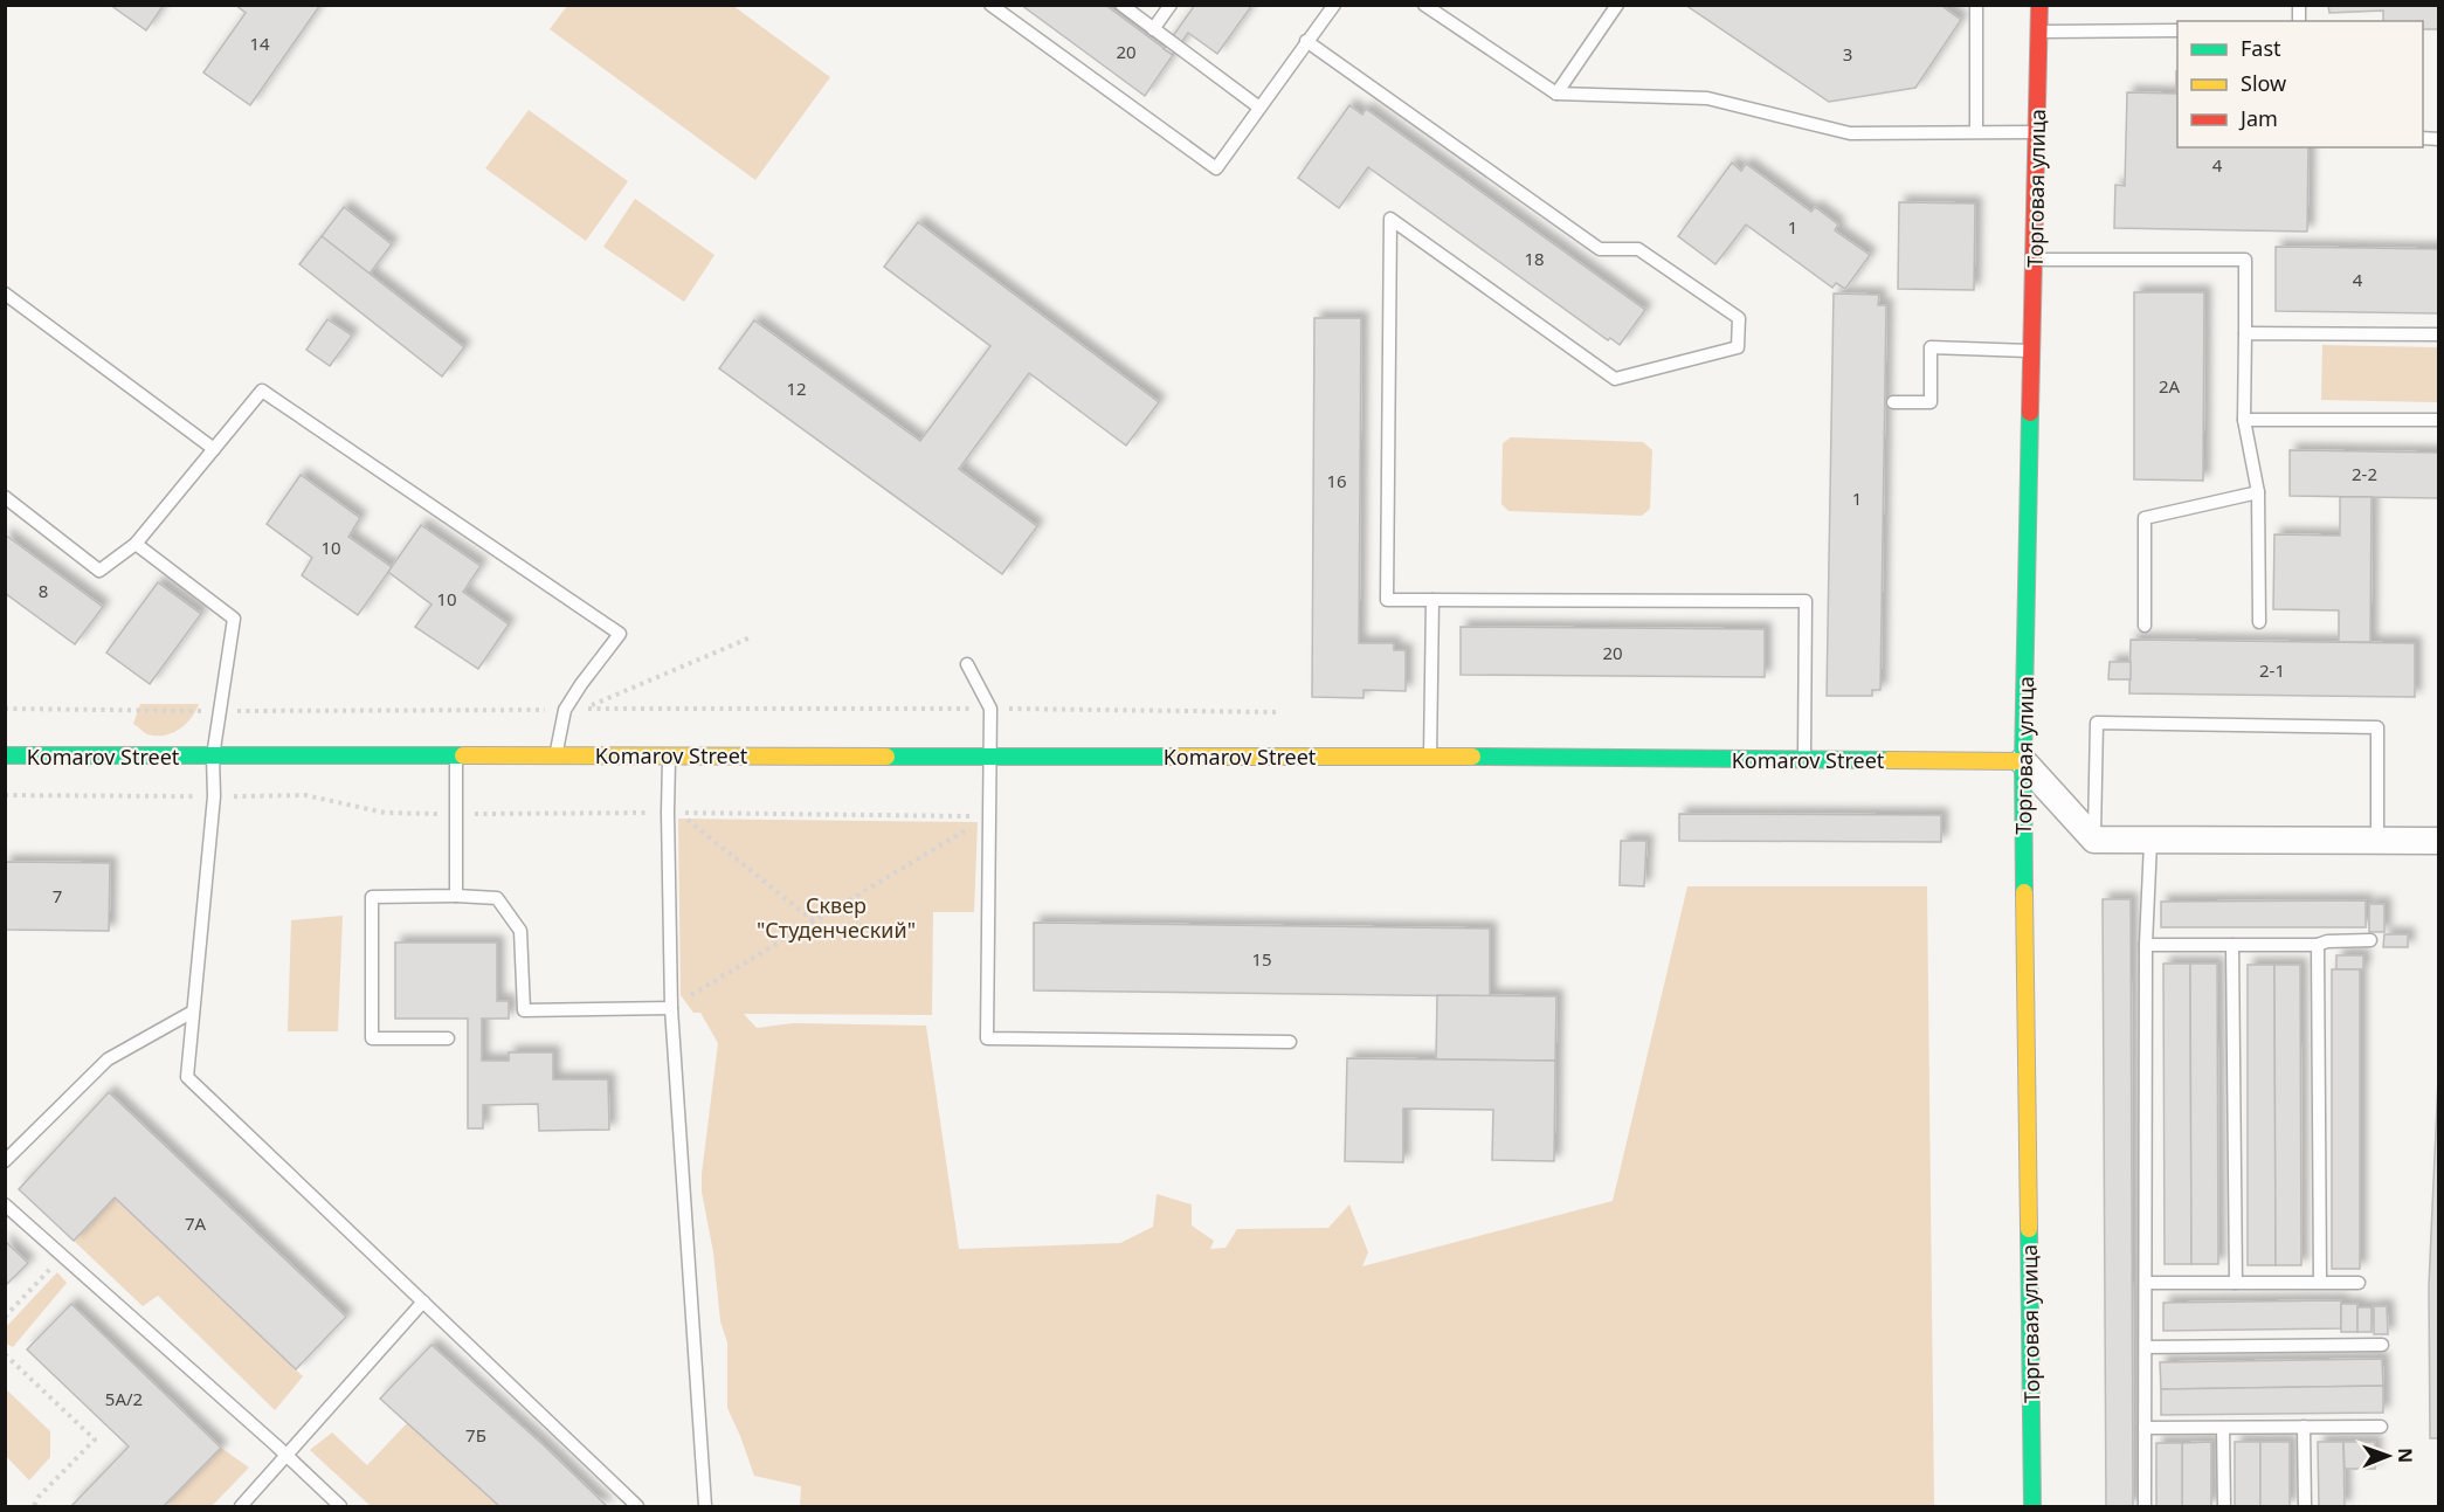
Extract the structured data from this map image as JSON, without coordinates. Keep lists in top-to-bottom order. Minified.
{"streets":{"street":["Торговая улица","Komarov Street"]},"crossings":[["Торговая улица","Komarov Street"]],"parks":["Сквер \"Студенческий\""],"house_numbers":["14","20","3","4","1","18","4","2А","12","2-2","16","1","10","8","10","20","2-1","7","15","7А","5А/2","7Б"],"legend":["Fast","Slow","Jam"],"north":"right"}
